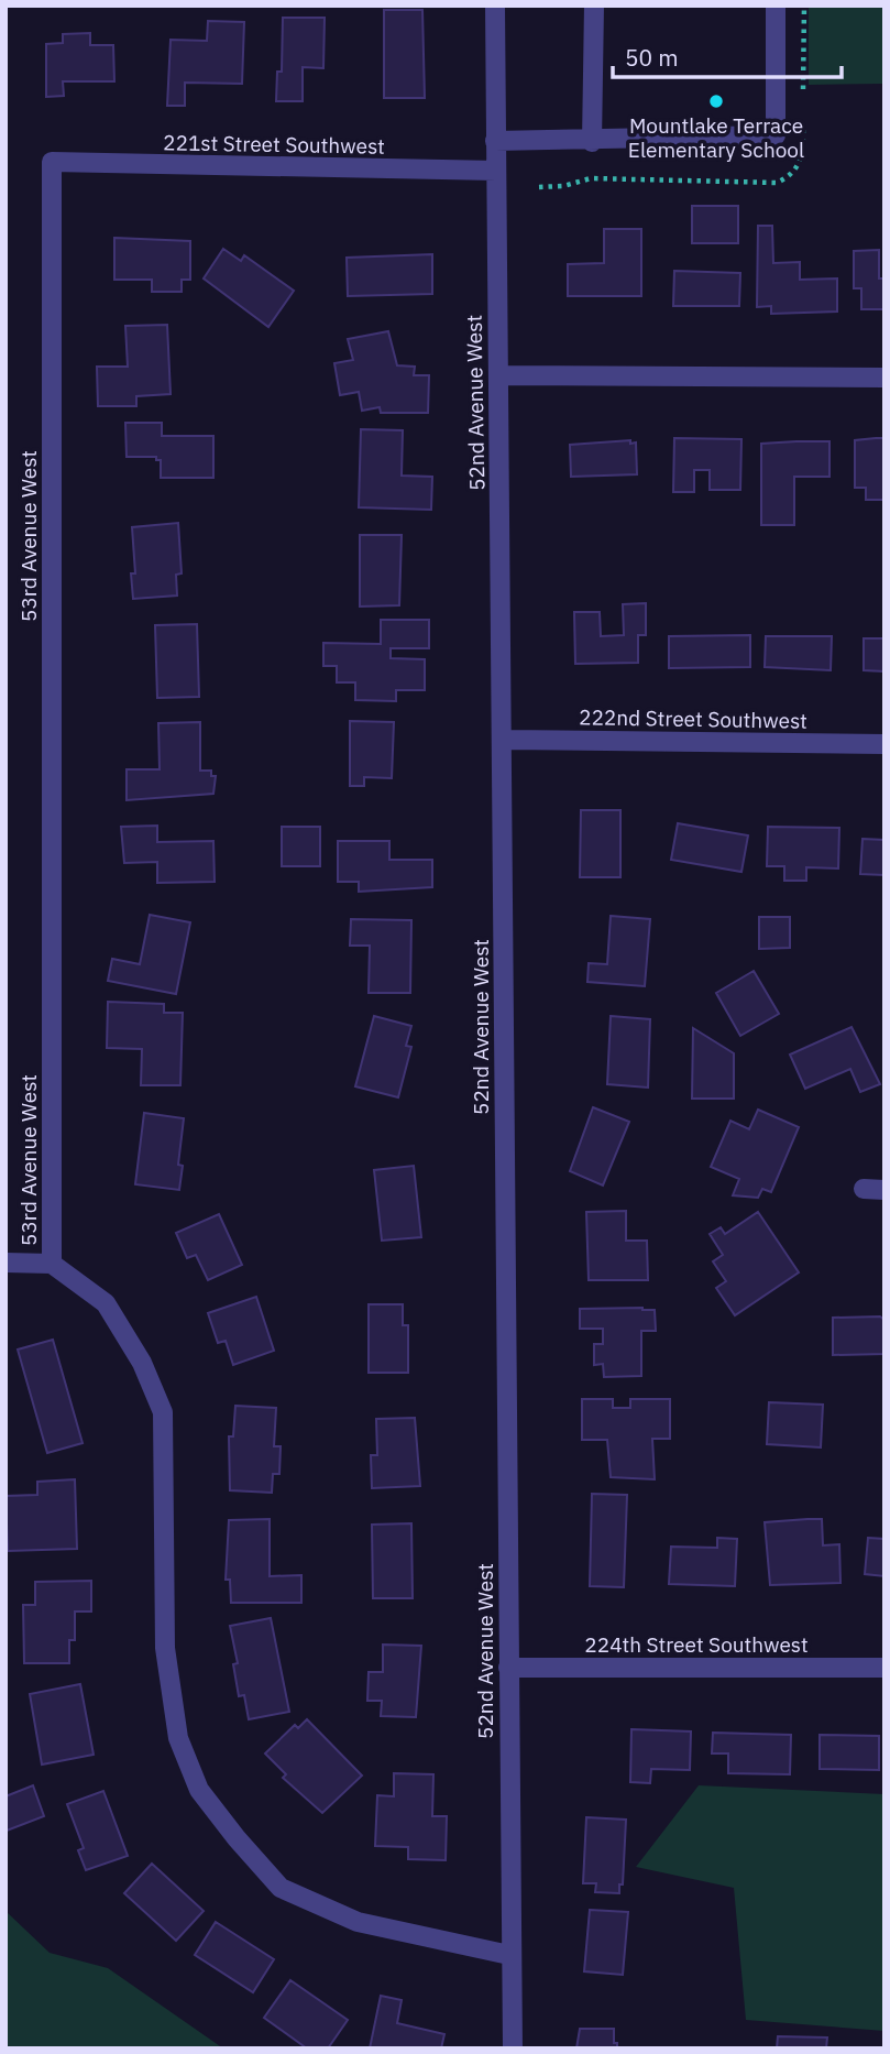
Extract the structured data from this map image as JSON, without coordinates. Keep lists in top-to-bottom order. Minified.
{"streets":{"street":["221st Street Southwest","52nd Avenue West","53rd Avenue West","222nd Street Southwest","224th Street Southwest"]},"crossings":[["221st Street Southwest","52nd Avenue West"],["221st Street Southwest","53rd Avenue West"],["52nd Avenue West","53rd Avenue West"],["52nd Avenue West","222nd Street Southwest"],["52nd Avenue West","224th Street Southwest"]],"places":["Mountlake Terrace Elementary School"],"scale_bar":"50 m"}
